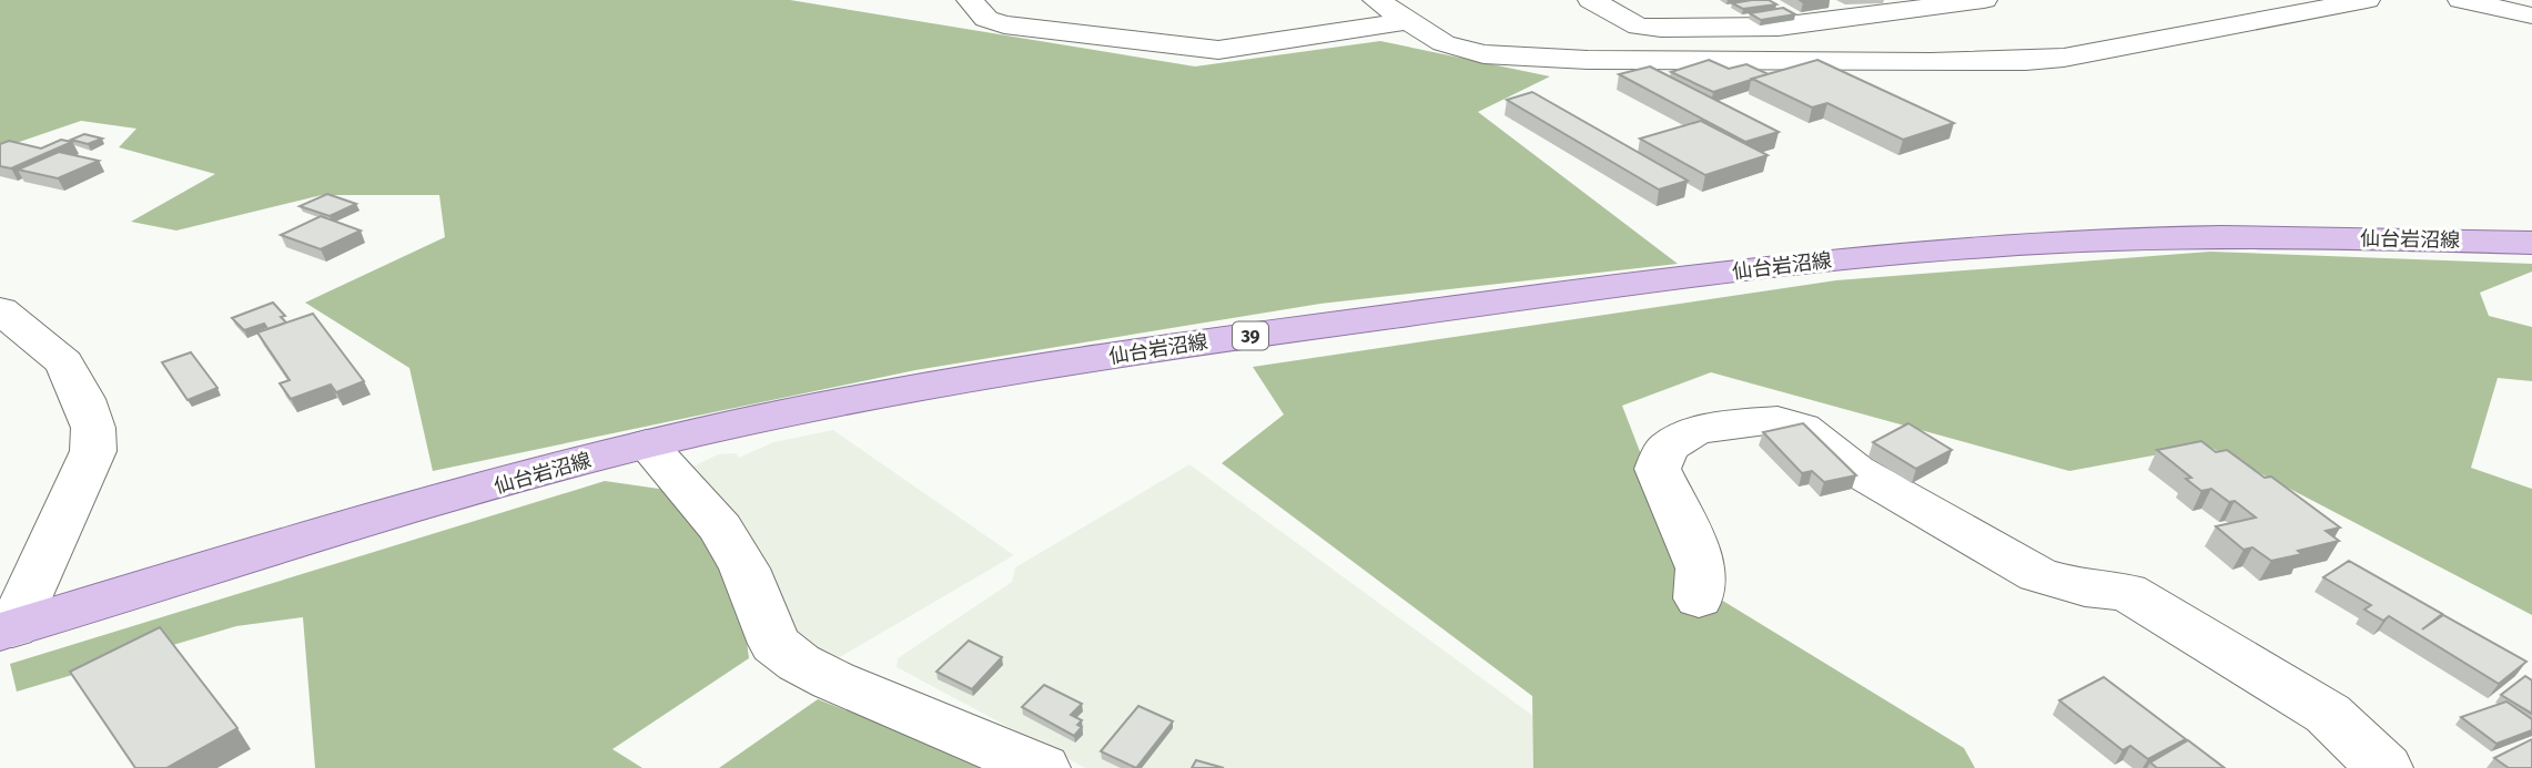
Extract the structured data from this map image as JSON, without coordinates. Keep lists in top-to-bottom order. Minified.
{"streets":{"main road":["仙台岩沼線","39"]}}
